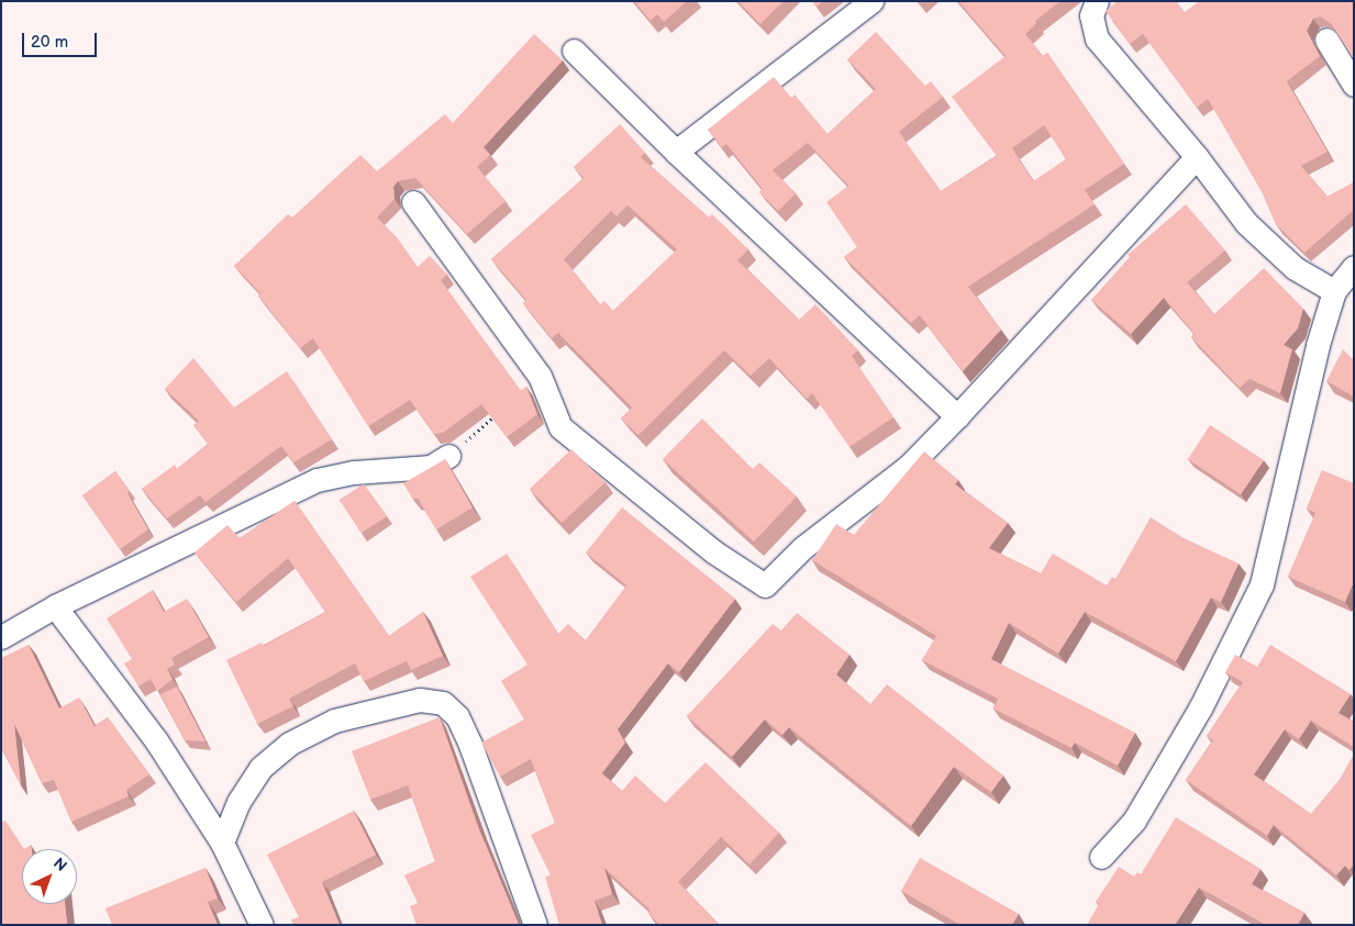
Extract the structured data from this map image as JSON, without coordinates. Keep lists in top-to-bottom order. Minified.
{"scale_bar":"20 m","north":"top right"}
